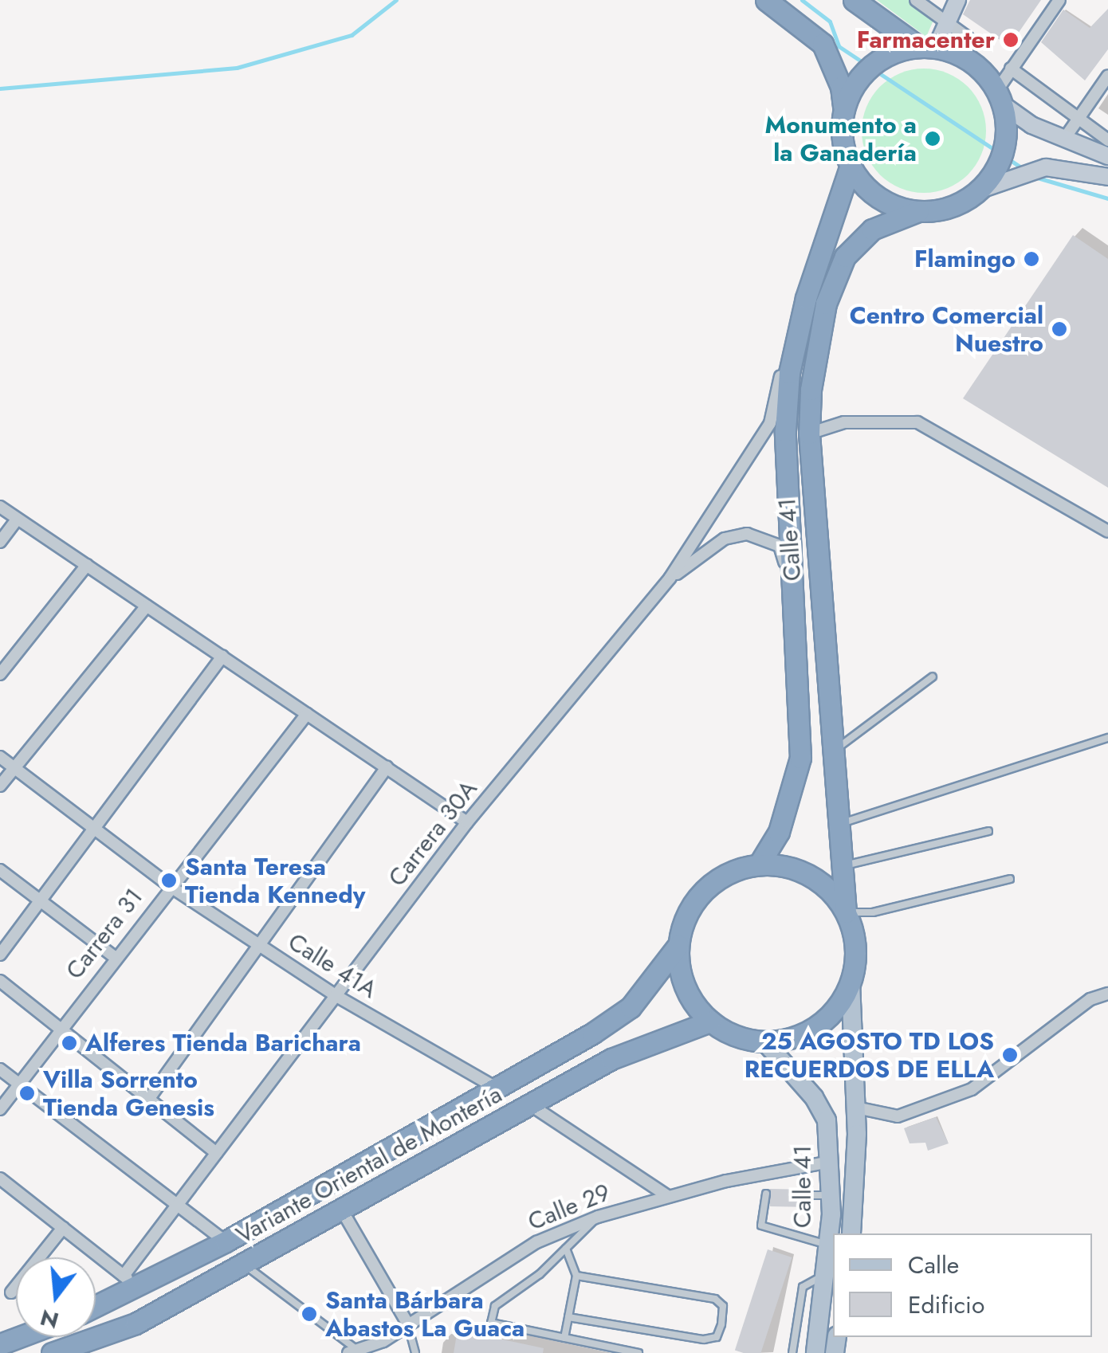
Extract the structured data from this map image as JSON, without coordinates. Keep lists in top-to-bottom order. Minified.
{"streets":{"highway":["Calle 41","Variante Oriental de Montería"],"street":["Carrera 30A","Carrera 31","Calle 41A","Calle 29"]},"crossings":[["Calle 41","Variante Oriental de Montería"],["Calle 41","Calle 29"],["Carrera 30A","Calle 41A"],["Carrera 30A","Variante Oriental de Montería"],["Carrera 31","Calle 41A"],["Calle 41A","Variante Oriental de Montería"]],"places":["Farmacenter","Monumento a la Ganadería","Flamingo","Centro Comercial Nuestro","Santa Teresa Tienda Kennedy","Alferes Tienda Barichara","25 AGOSTO TD LOS RECUERDOS DE ELLA","Villa Sorrento Tienda Genesis","Santa Bárbara Abastos La Guaca"],"legend":["Calle","Edificio"],"north":"bottom"}
